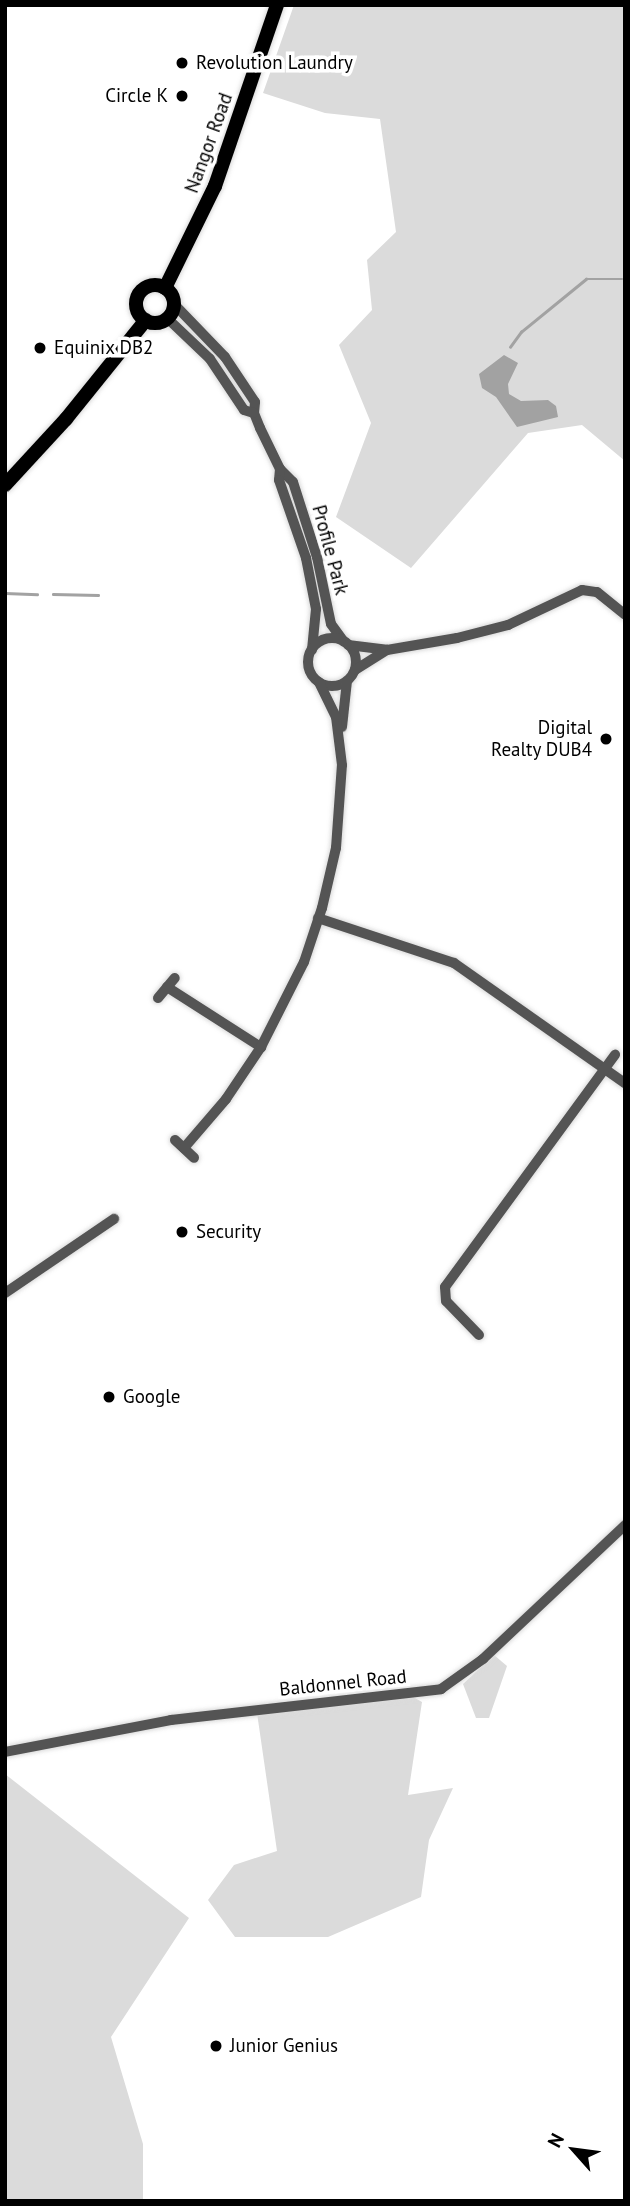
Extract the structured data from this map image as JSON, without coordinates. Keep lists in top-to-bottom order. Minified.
{"streets":{"main road":["Nangor Road"],"street":["Profile Park","Baldonnel Road"]},"crossings":[["Nangor Road","Profile Park"]],"places":["Revolution Laundry","Circle K","Equinix DB2","Digital Realty DUB4","Security","Google","Junior Genius"],"north":"top left"}
